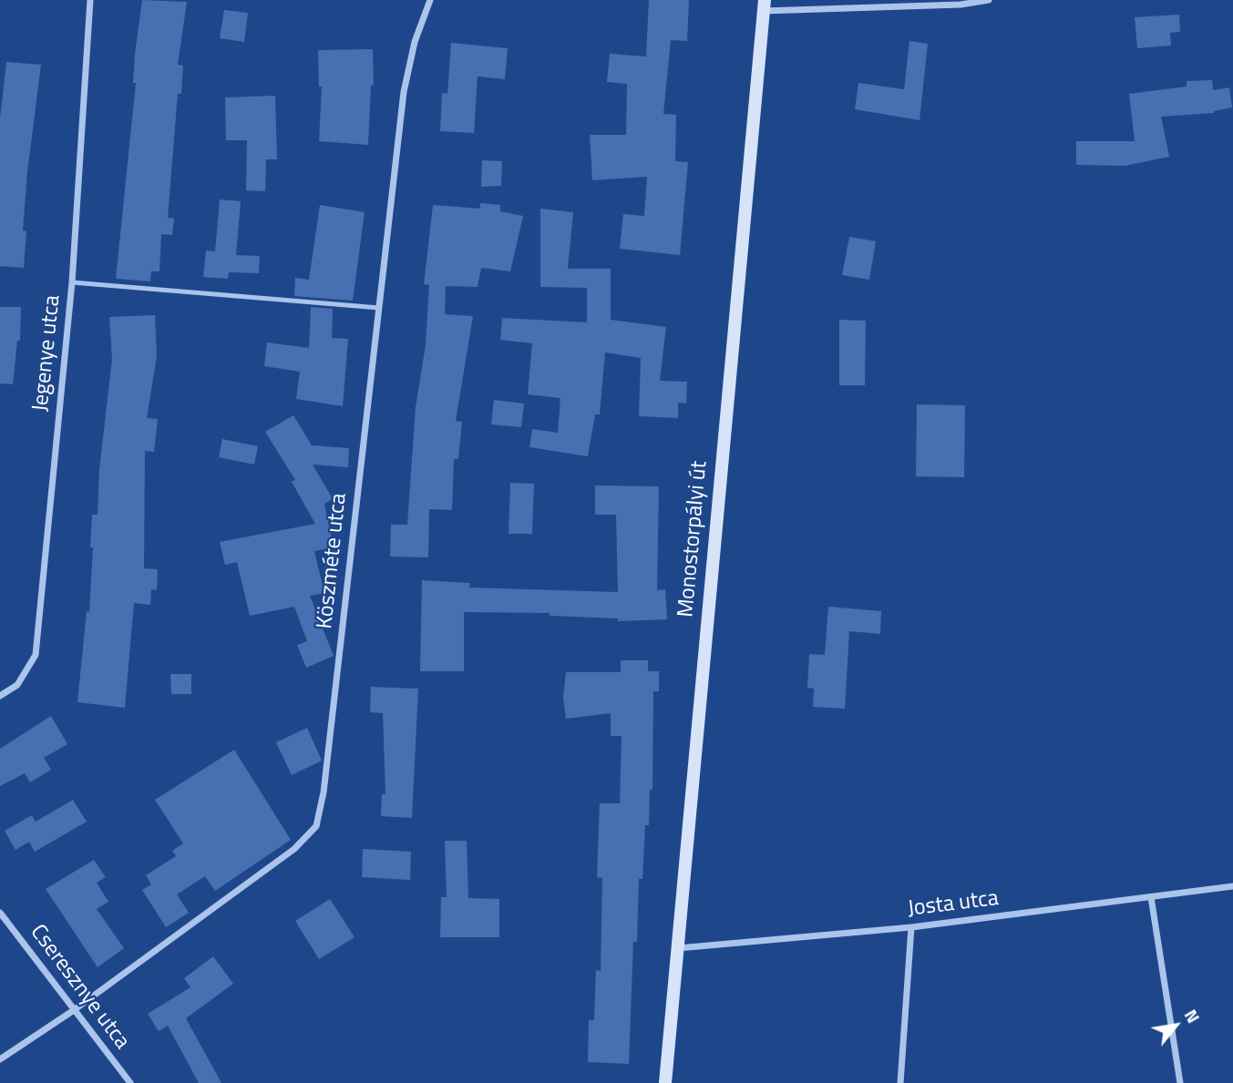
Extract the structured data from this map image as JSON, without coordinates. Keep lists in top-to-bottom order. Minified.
{"streets":{"street":["Jegenye utca","Monostorpályi út","Köszméte utca","Josta utca","Cseresznye utca"]},"crossings":[["Monostorpályi út","Josta utca"],["Köszméte utca","Cseresznye utca"]],"north":"top right"}
